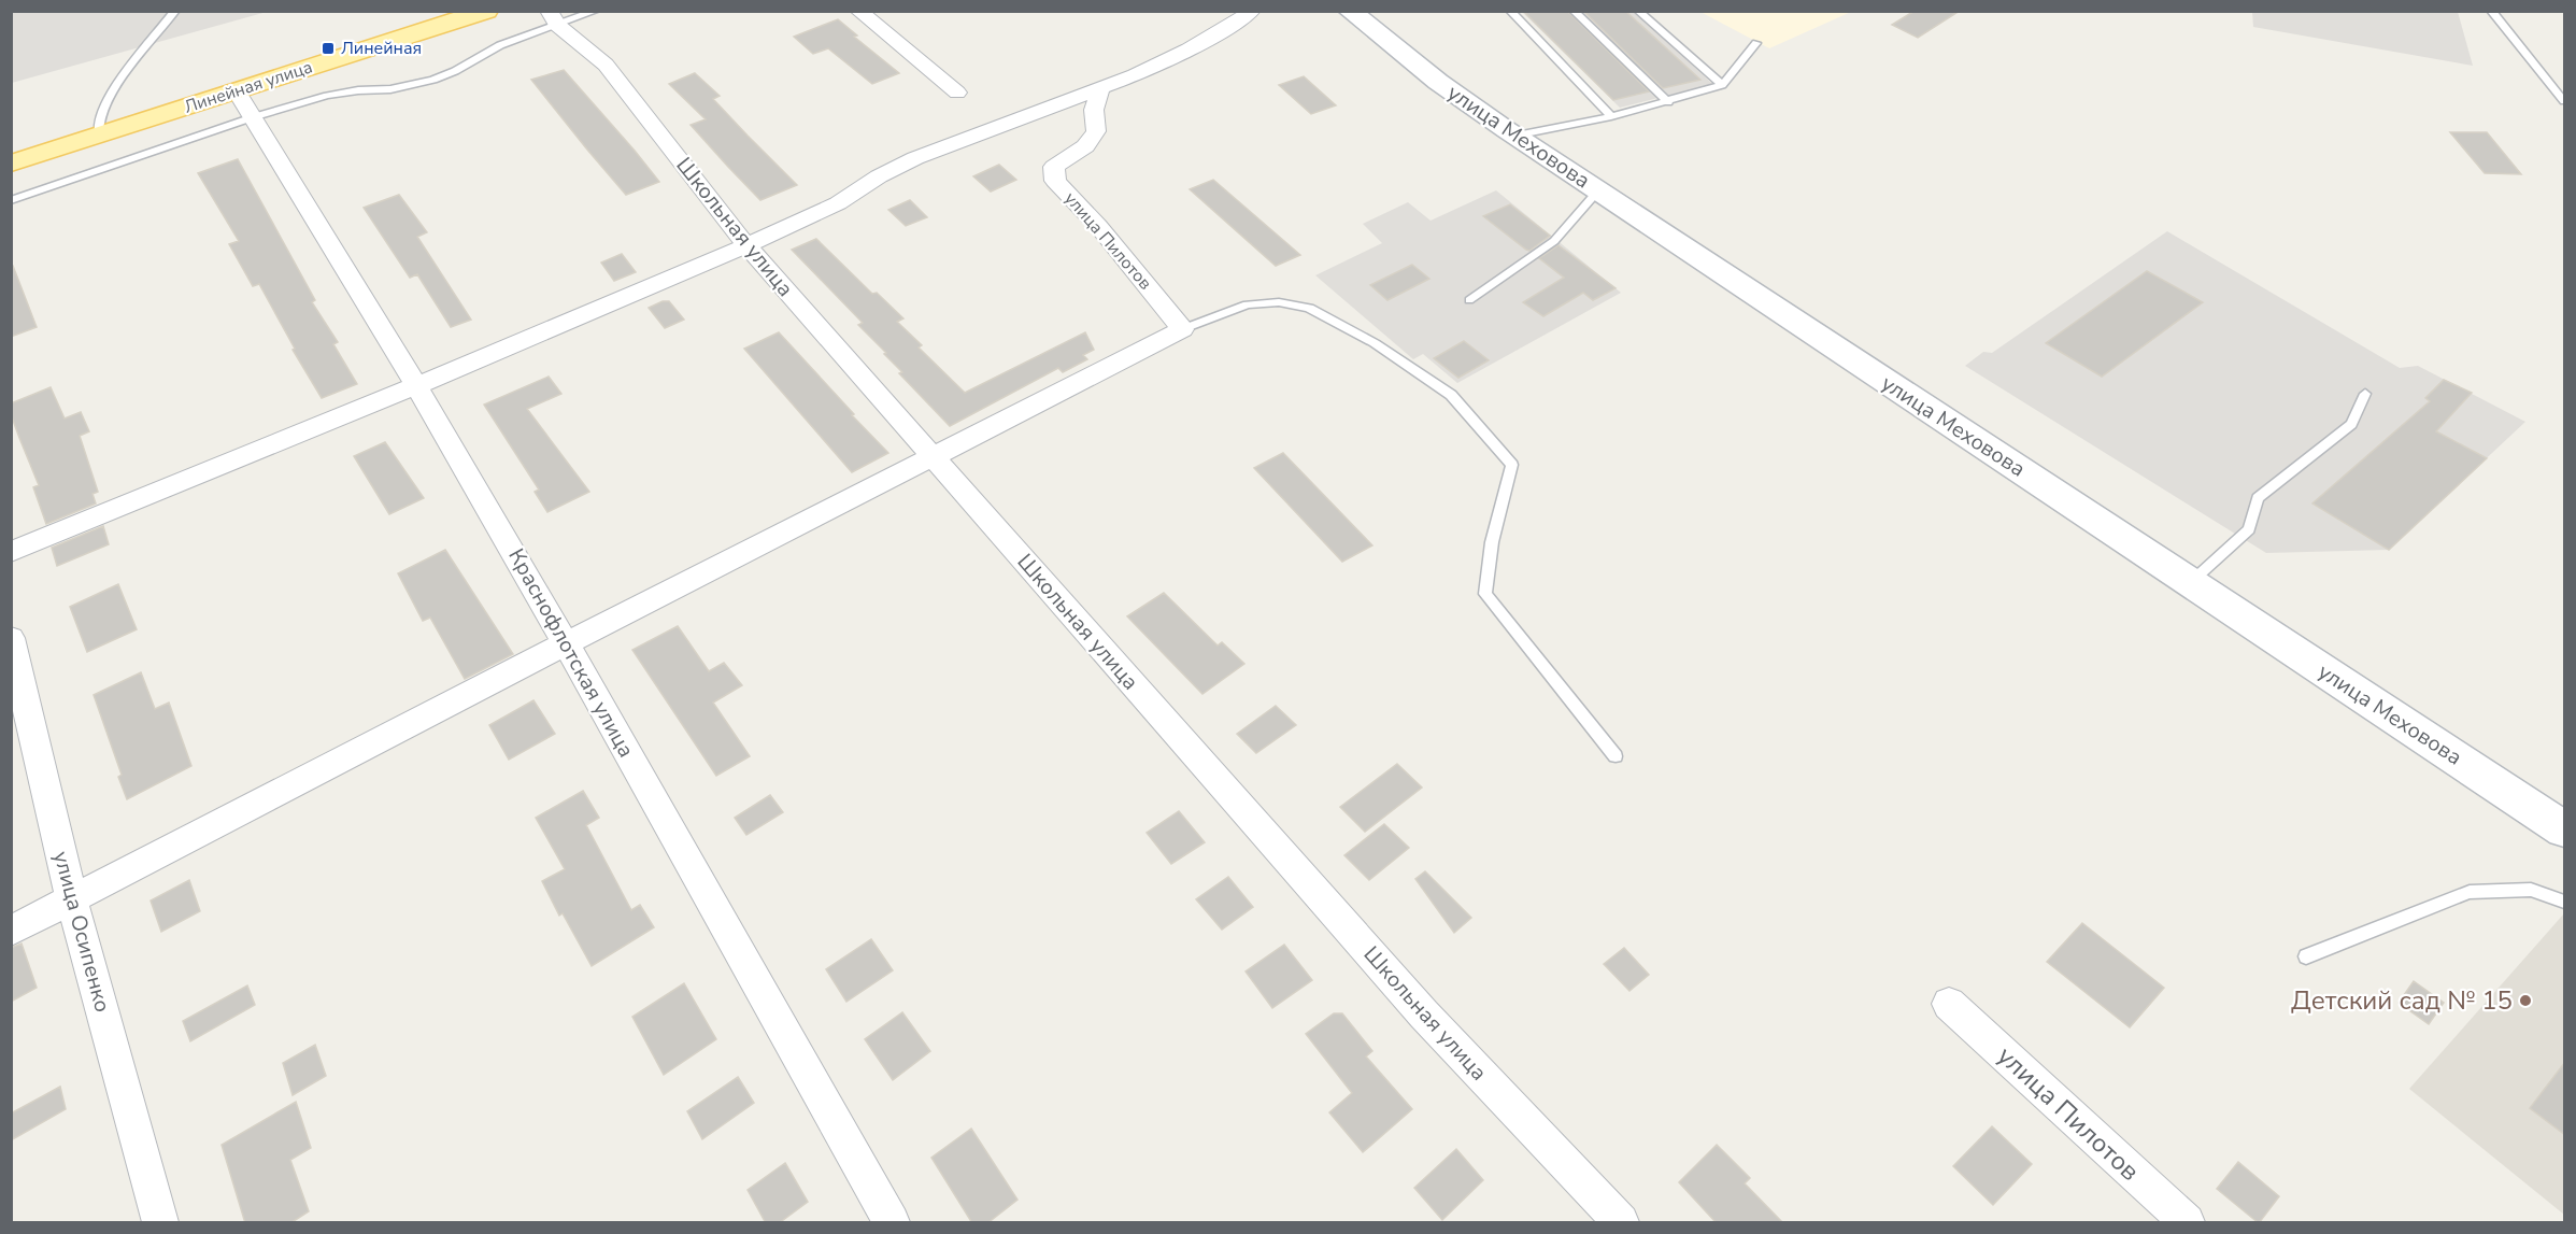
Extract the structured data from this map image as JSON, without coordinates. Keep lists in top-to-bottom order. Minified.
{"streets":{"main road":["Линейная улица"],"street":["улица Меховова","Школьная улица","улица Пилотов","Краснофлотская улица","улица Осипенко"]},"crossings":[["Линейная улица","Краснофлотская улица"]],"places":{"transit":["Линейная"],"other":["Детский сад № 15"]}}
